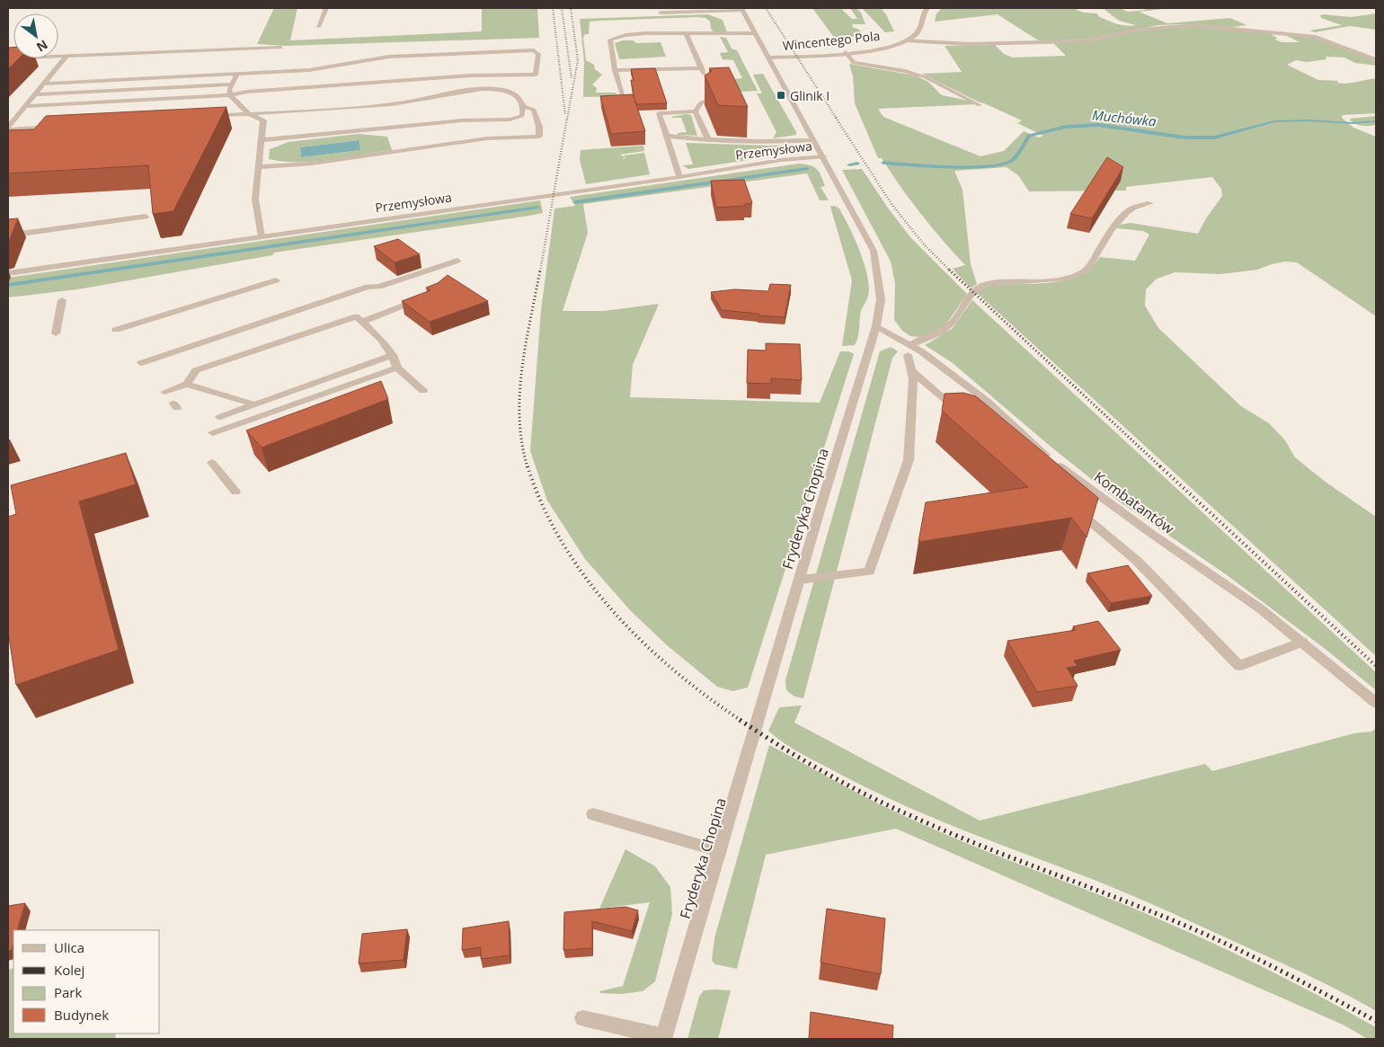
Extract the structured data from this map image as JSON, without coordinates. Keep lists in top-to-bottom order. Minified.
{"streets":{"street":["Wincentego Pola","Przemysłowa","Kombatantów","Fryderyka Chopina"]},"crossings":[["Wincentego Pola","Fryderyka Chopina"],["Przemysłowa","Fryderyka Chopina"],["Kombatantów","Fryderyka Chopina"]],"water":["Muchówka"],"places":{"transit":["Glinik I"]},"legend":["Ulica","Kolej","Park","Budynek"],"north":"bottom right"}
